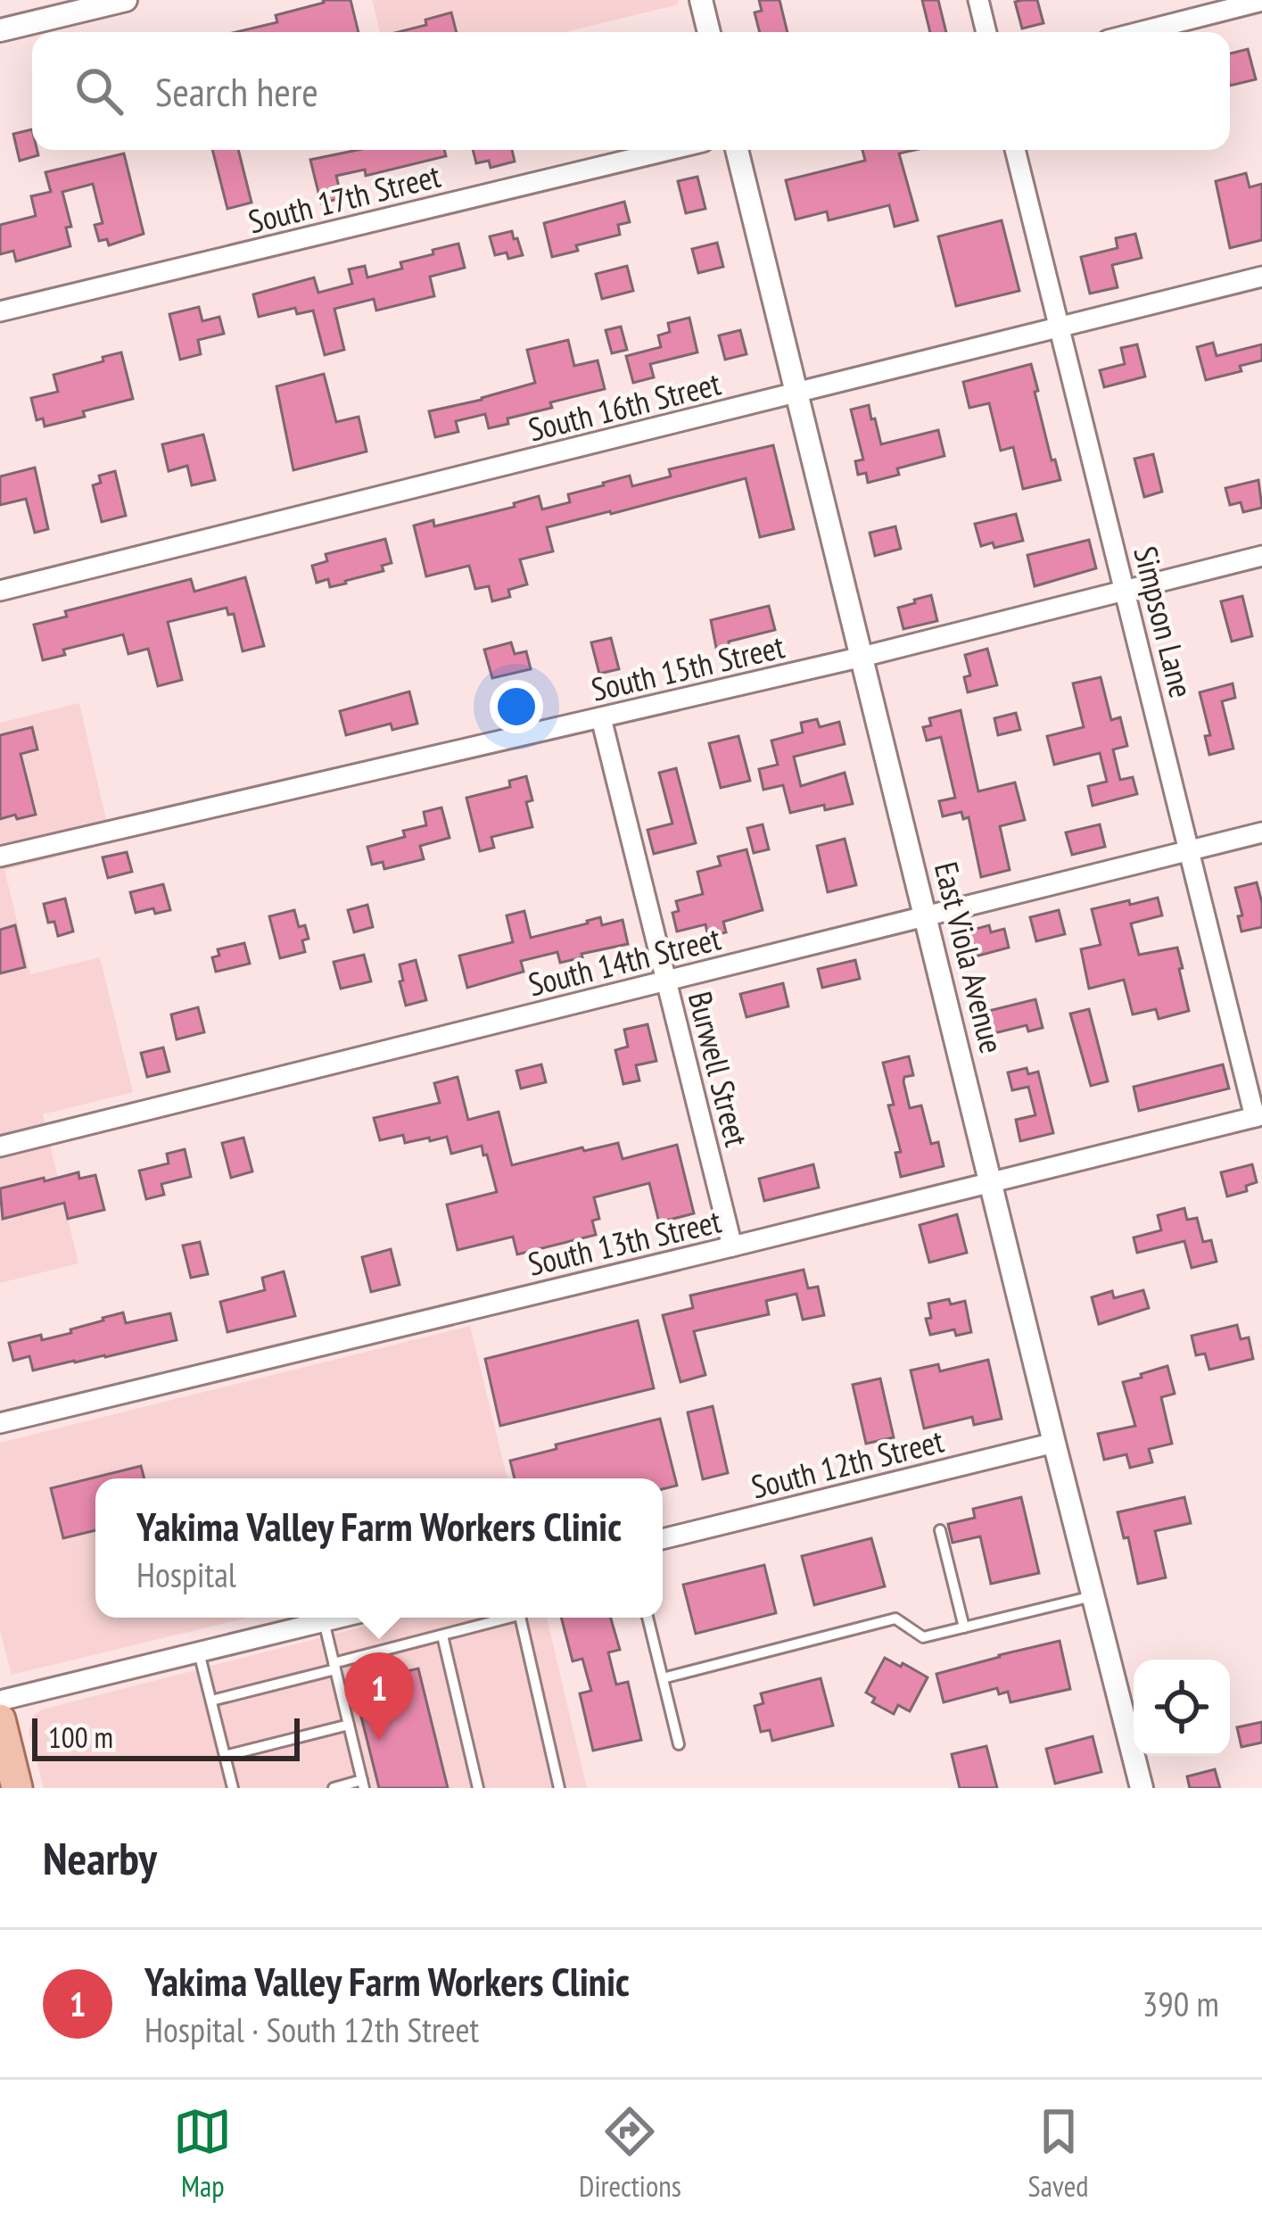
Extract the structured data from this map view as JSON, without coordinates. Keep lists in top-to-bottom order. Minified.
{"streets":{"street":["South 17th Street","South 16th Street","Simpson Lane","South 15th Street","East Viola Avenue","South 14th Street","Burwell Street","South 13th Street","South 12th Street"]},"crossings":[["South 16th Street","Simpson Lane"],["South 16th Street","East Viola Avenue"],["Simpson Lane","South 15th Street"],["Simpson Lane","South 14th Street"],["Simpson Lane","South 13th Street"],["South 15th Street","East Viola Avenue"],["South 15th Street","Burwell Street"],["East Viola Avenue","South 14th Street"],["East Viola Avenue","South 13th Street"],["East Viola Avenue","South 12th Street"],["South 14th Street","Burwell Street"],["Burwell Street","South 13th Street"]],"scale_bar":"100 m","page":{"search":"Search here","popup":["Yakima Valley Farm Workers Clinic","Hospital"],"pins":"1","scale":"100 m","heading":"Nearby","list":[{"mark":"1","name":"Yakima Valley Farm Workers Clinic","note":"Hospital · South 12th Street","value":"390 m"}],"nav":["Map","Directions","Saved"]}}
